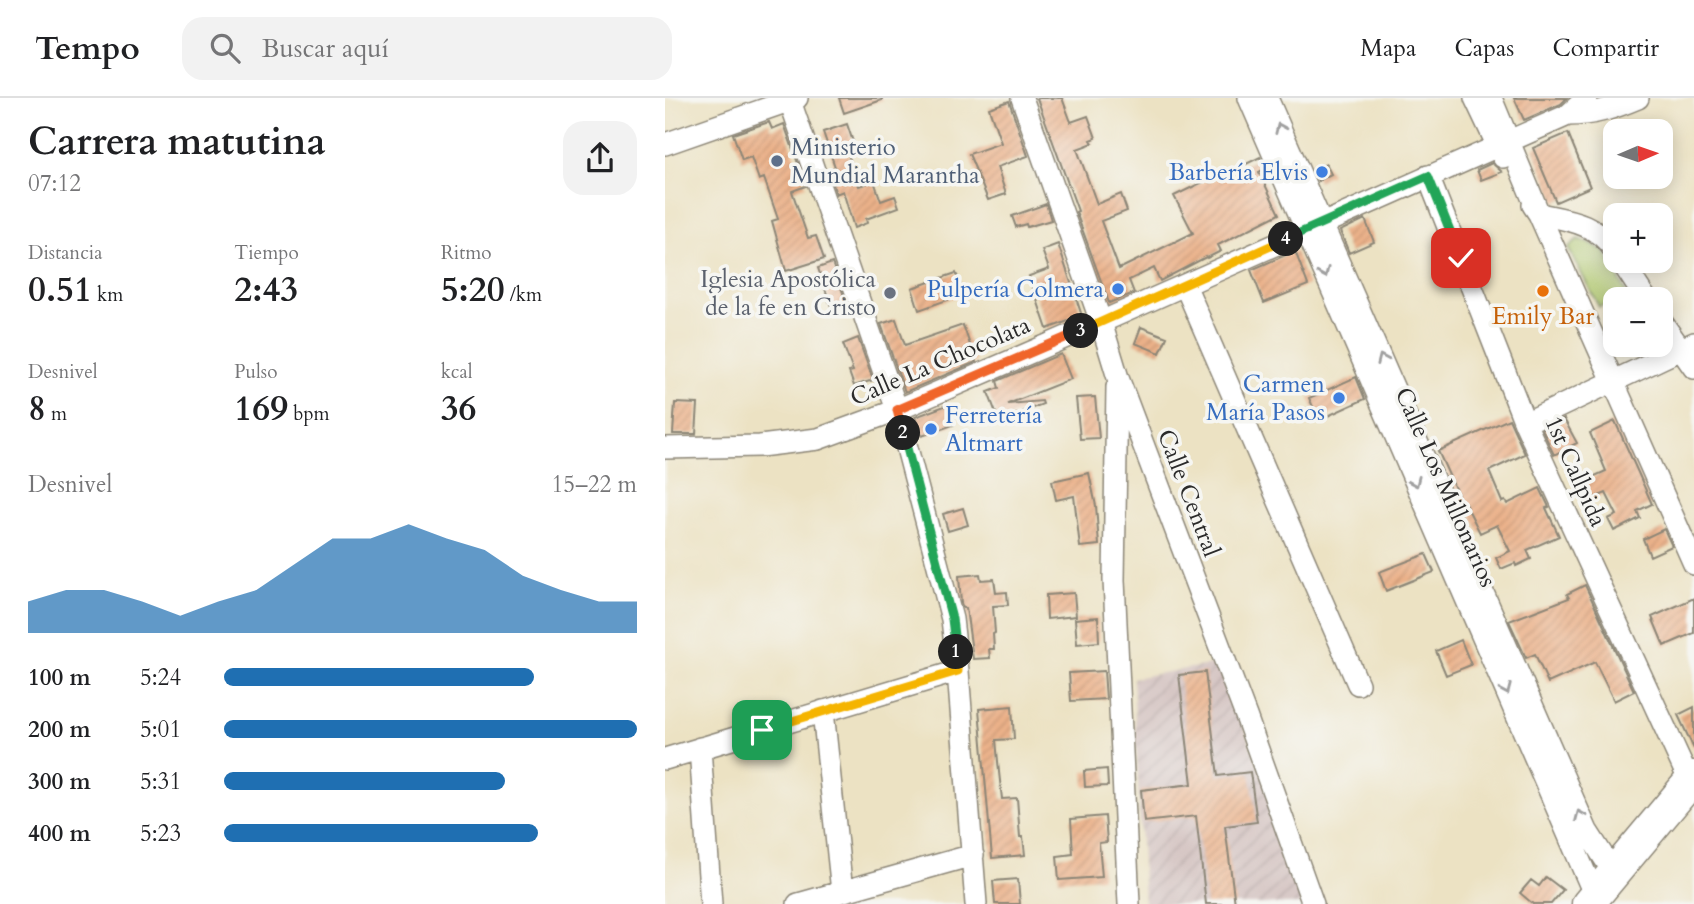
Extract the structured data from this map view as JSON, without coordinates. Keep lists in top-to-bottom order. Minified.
{"streets":{"street":["Calle La Chocolata","1st Callpida","Calle Los Millonarios","Calle Central"]},"crossings":[["Calle La Chocolata","1st Callpida"],["Calle La Chocolata","Calle Los Millonarios"],["Calle La Chocolata","Calle Central"]],"places":["Ministerio Mundial Marantha","Barbería Elvis","Pulpería Colmera","Emily Bar","Iglesia Apostólica de la fe en Cristo","Carmen María Pasos","Ferretería Altmart"],"north":"right","page":{"header":"Tempo","search":"Buscar aquí","nav":["Mapa","Capas","Compartir"],"heading":["Carrera matutina","07:12"],"map_buttons":["+","−"],"stats":[["Distancia","0.51 km"],["Tiempo","2:43"],["Ritmo","5:20 /km"],["Desnivel","8 m"],["Pulso","169 bpm"],["kcal","36"]],"pins":["4","3","2","1"],"chart":["Desnivel","15–22 m"],"list":[{"name":"100 m","note":"5:24"},{"name":"200 m","note":"5:01"},{"name":"300 m","note":"5:31"},{"name":"400 m","note":"5:23"}]}}
